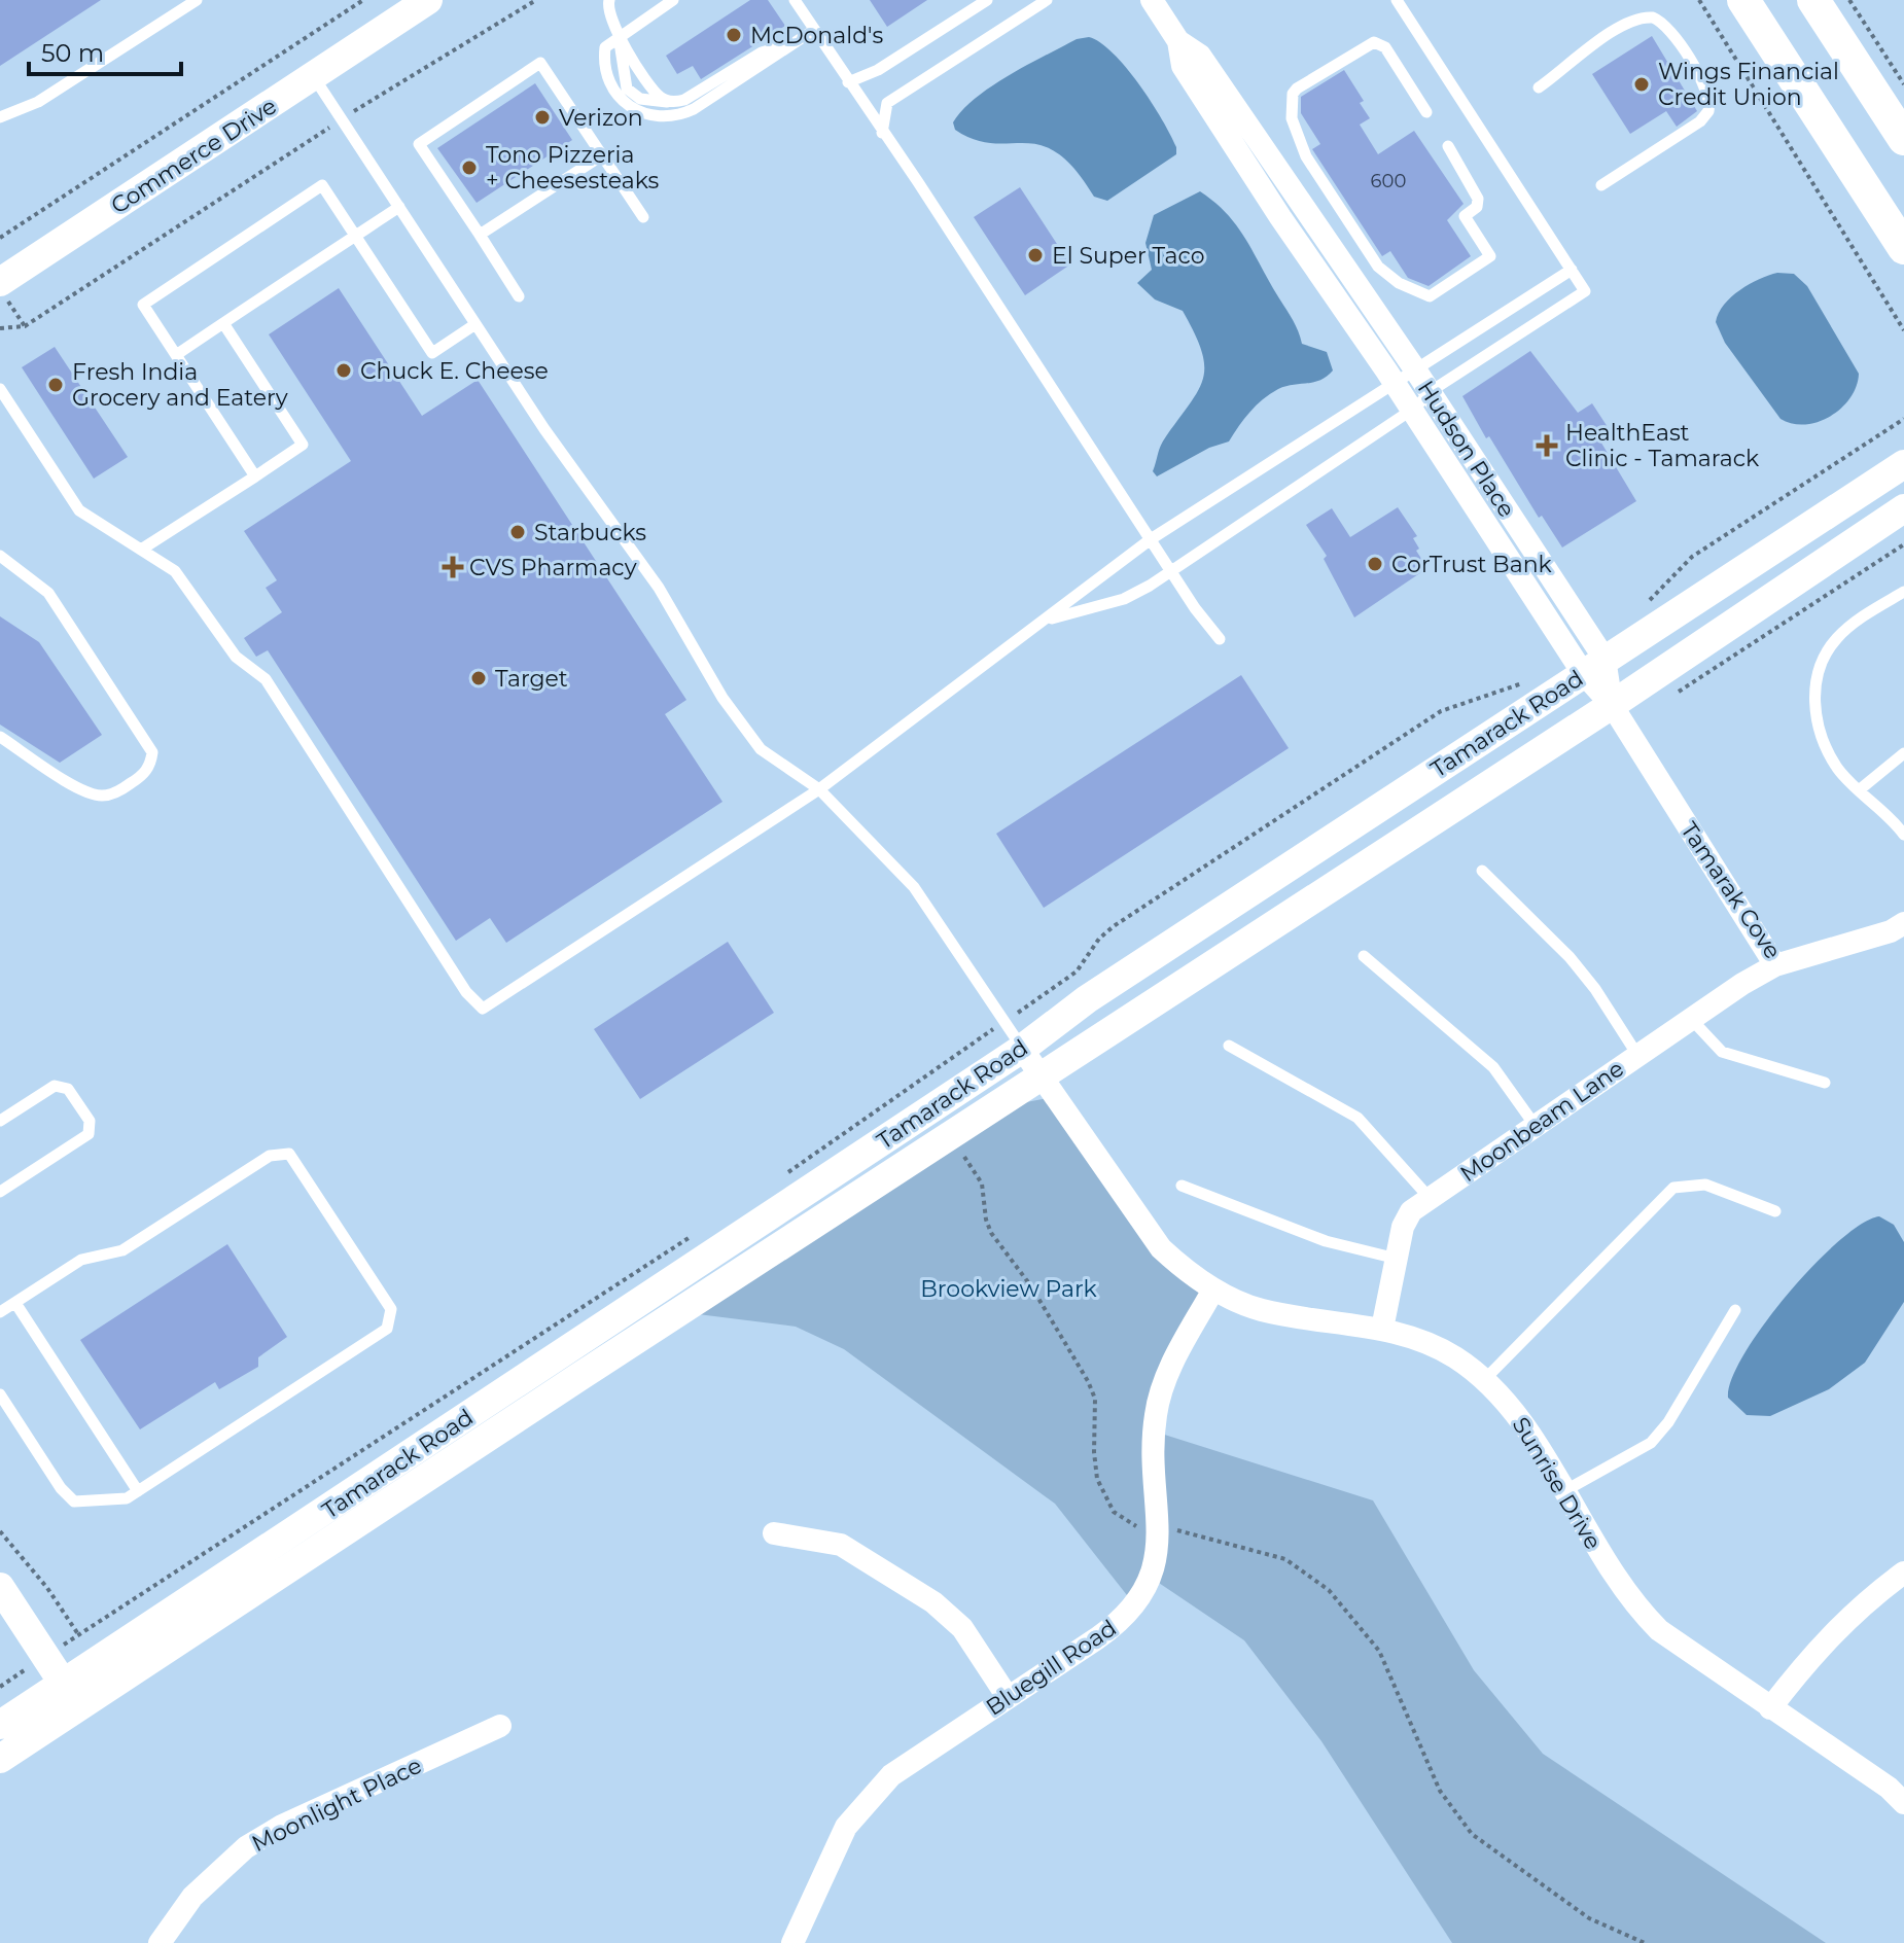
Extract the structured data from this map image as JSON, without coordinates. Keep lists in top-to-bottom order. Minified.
{"streets":{"street":["Commerce Drive","Hudson Place","Tamarack Road","Tamarak Cove","Moonbeam Lane","Sunrise Drive","Bluegill Road","Moonlight Place"]},"crossings":[["Hudson Place","Tamarack Road"],["Hudson Place","Tamarak Cove"],["Tamarack Road","Tamarak Cove"],["Tamarack Road","Sunrise Drive"],["Tamarak Cove","Moonbeam Lane"],["Moonbeam Lane","Sunrise Drive"],["Sunrise Drive","Bluegill Road"]],"parks":["Brookview Park"],"places":{"other":["McDonald's","Wings Financial Credit Union","Verizon","Tono Pizzeria + Cheesesteaks","El Super Taco","Chuck E. Cheese","Fresh India Grocery and Eatery","Starbucks","CorTrust Bank","Target"],"health":["HealthEast Clinic - Tamarack","CVS Pharmacy"]},"house_numbers":["600"],"scale_bar":"50 m"}
